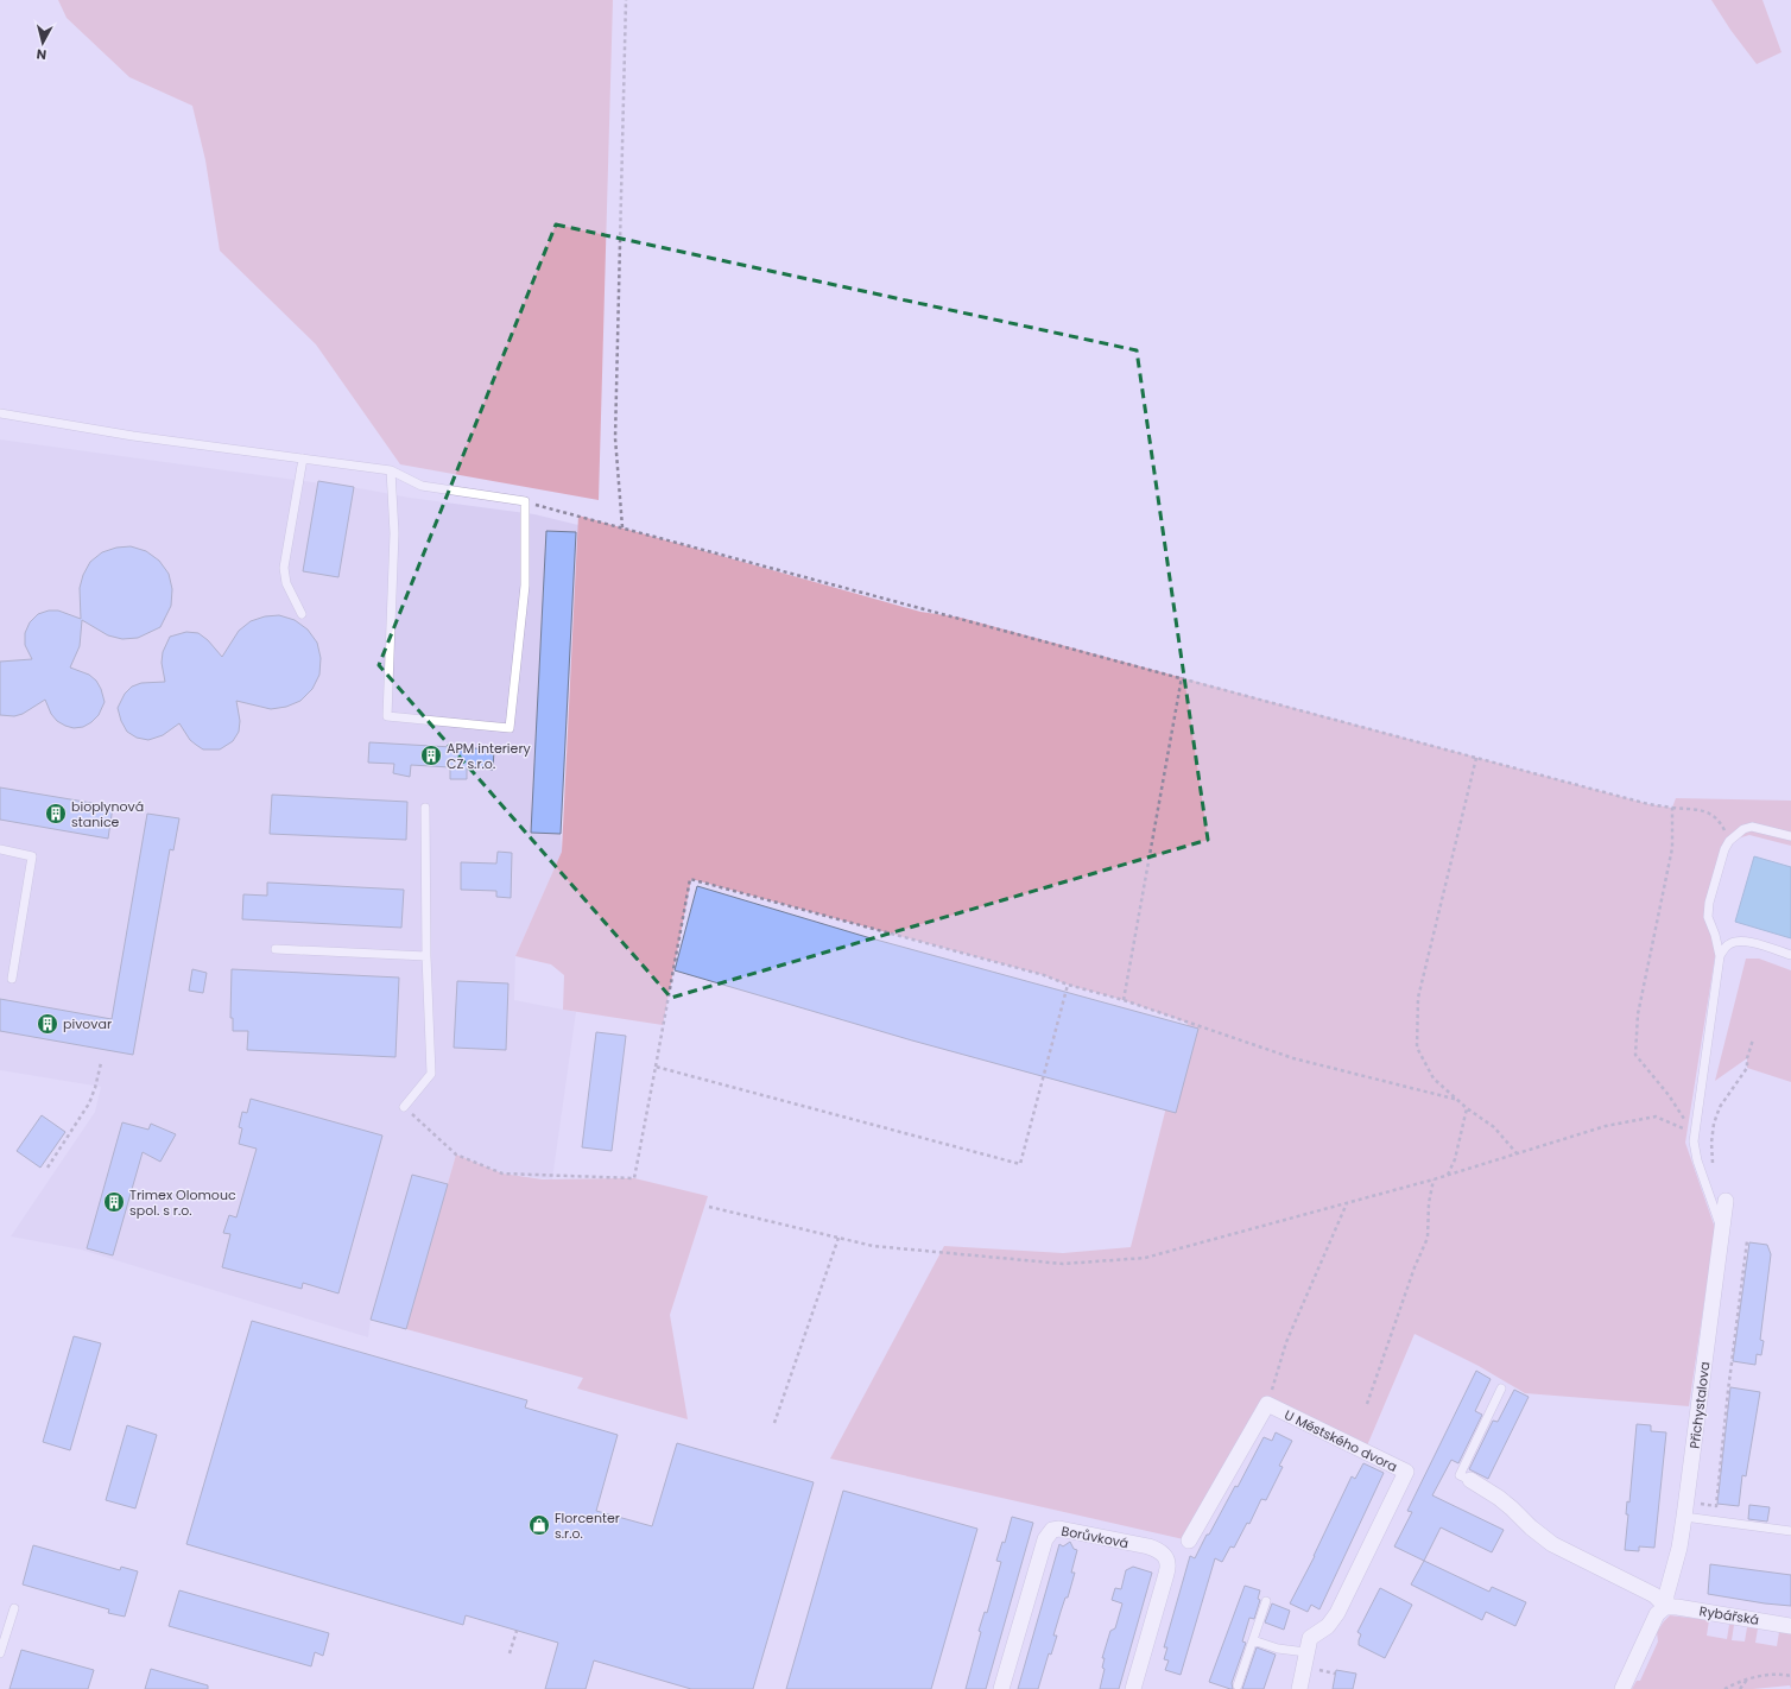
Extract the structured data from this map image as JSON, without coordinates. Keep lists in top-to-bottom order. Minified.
{"streets":{"street":["Přichystalova","U Městského dvora","Borůvková","Rybářská"]},"crossings":[["Přichystalova","Rybářská"]],"places":{"building":["APM interiery CZ s.r.o.","bioplynová stanice","pivovar","Trimex Olomouc spol. s r.o."],"shop":["Florcenter s.r.o."]},"north":"bottom"}
